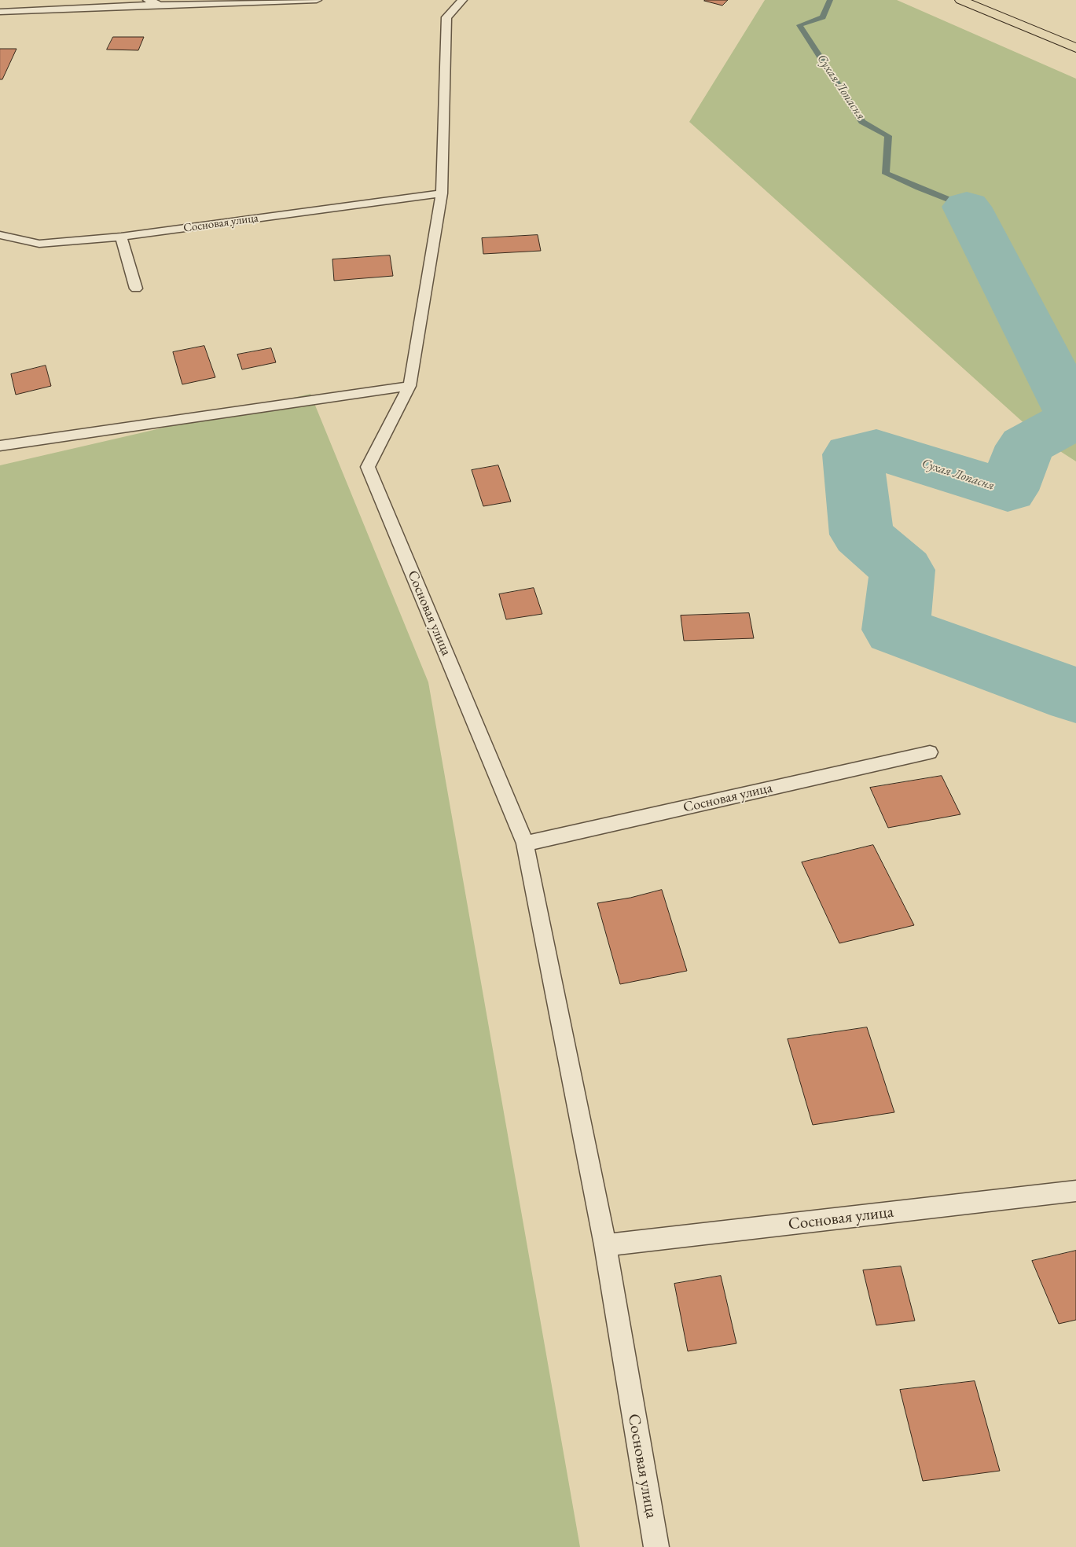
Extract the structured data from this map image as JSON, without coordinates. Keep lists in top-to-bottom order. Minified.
{"streets":{"lane":["Сосновая улица"]},"water":["Сухая Лопасня"]}
